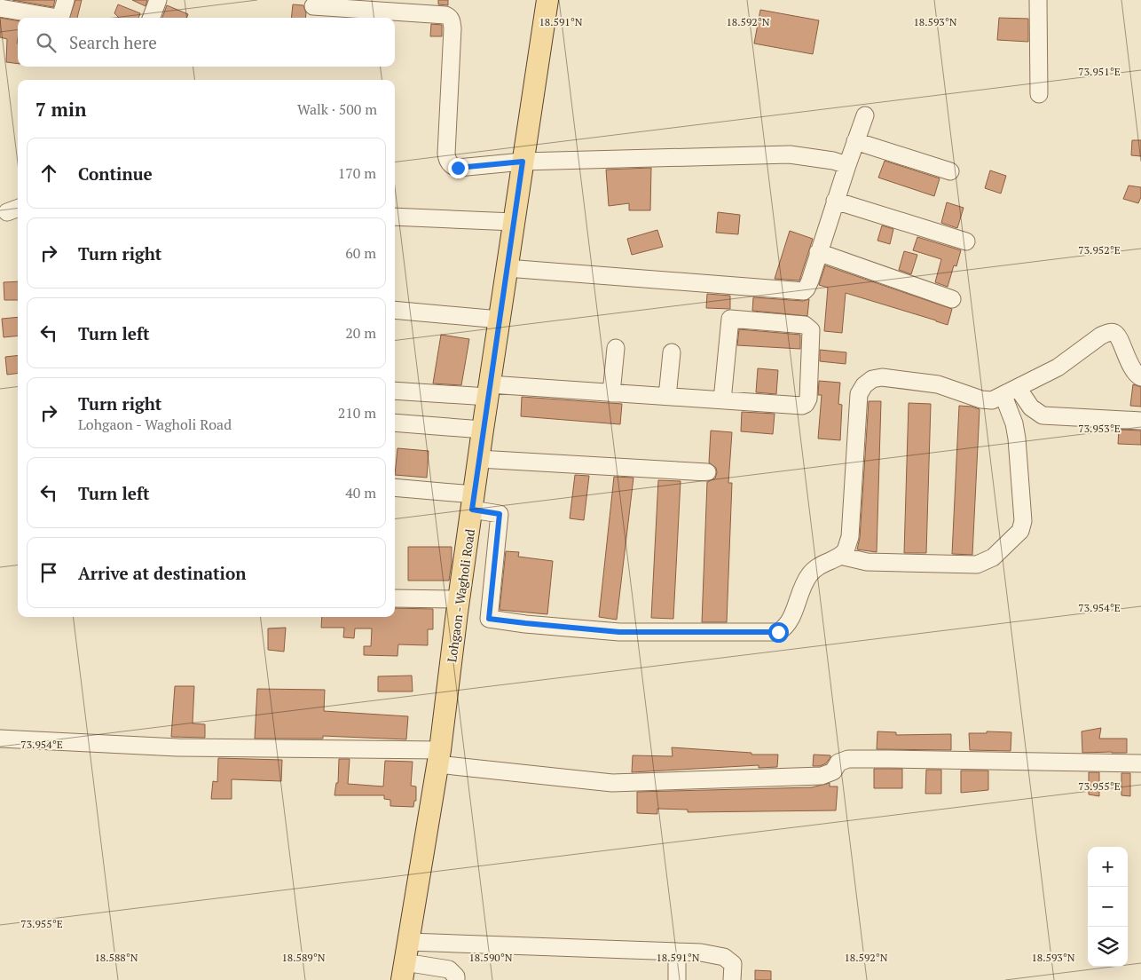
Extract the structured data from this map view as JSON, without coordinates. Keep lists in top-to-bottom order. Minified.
{"streets":{"main road":["Lohgaon - Wagholi Road"]},"page":{"search":"Search here","heading":["7 min","Walk · 500 m"],"list":[["Continue","170 m"],["Turn right","60 m"],["Turn left","20 m"],["Turn right","Lohgaon - Wagholi Road","210 m"],["Turn left","40 m"],"Arrive at destination"],"map_buttons":["+","−"]},"coordinates":["18.591°N","18.592°N","18.593°N","73.951°E","73.952°E","73.953°E","73.954°E","73.955°E","18.588°N","18.589°N","18.590°N"]}
